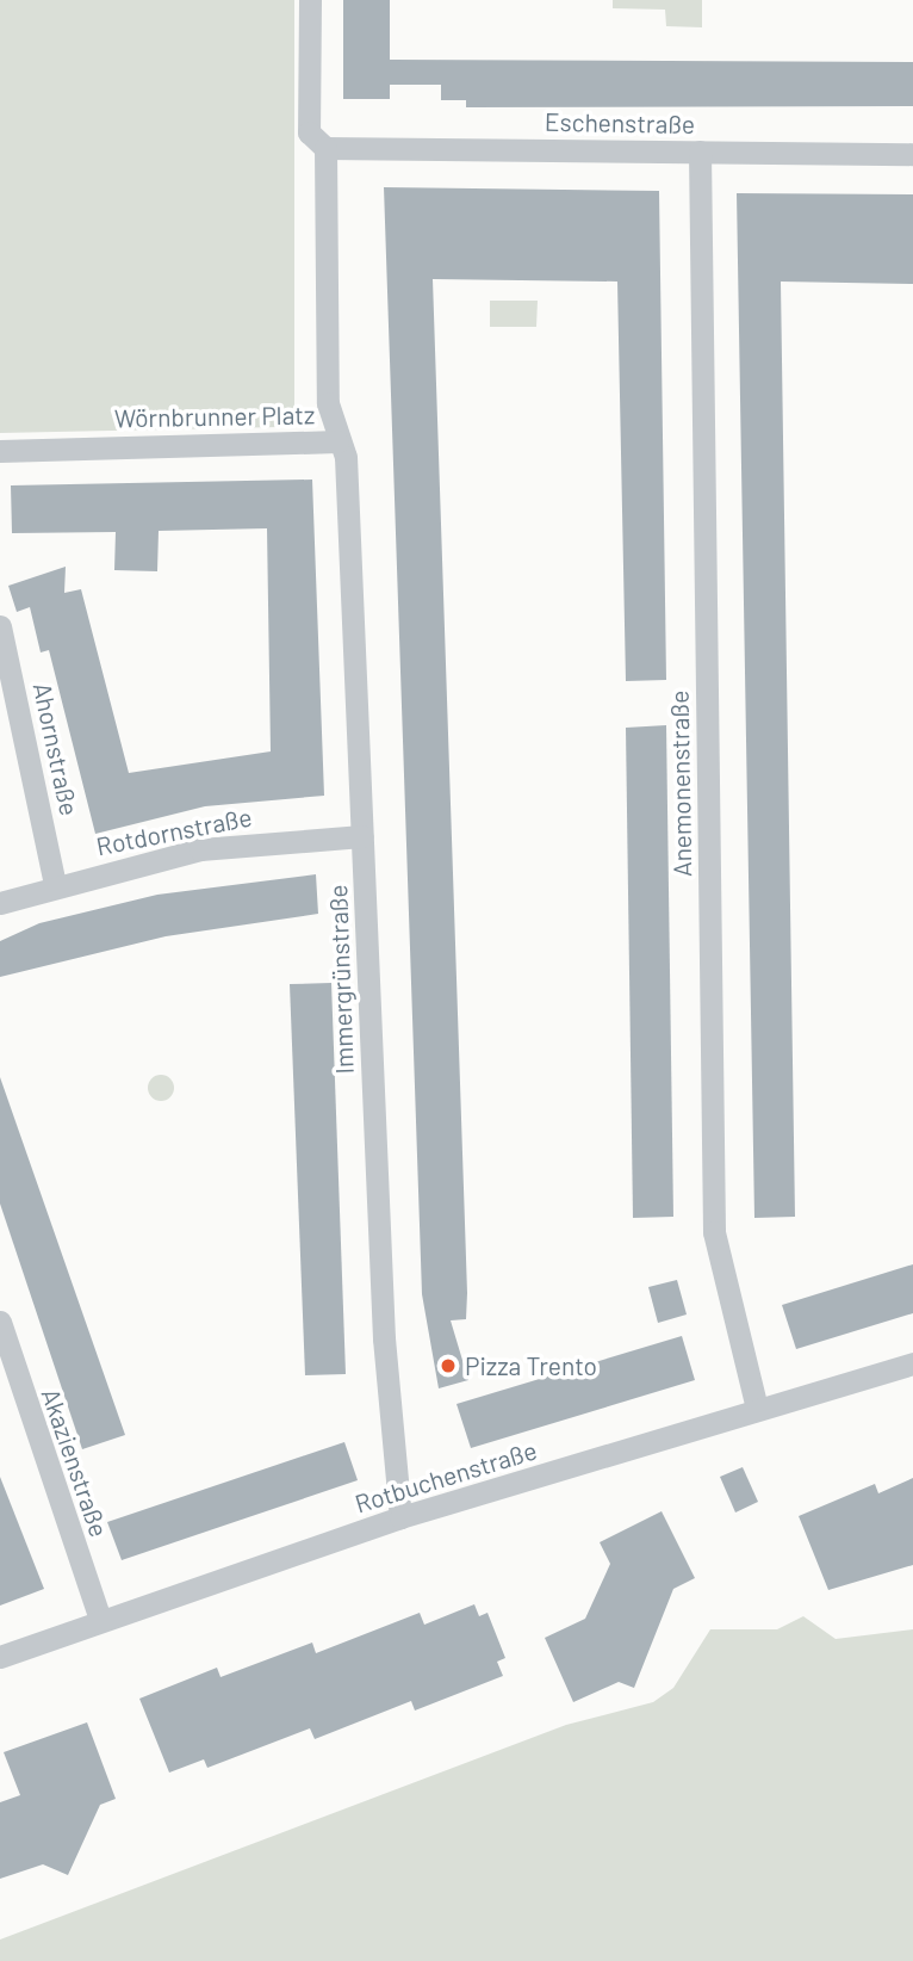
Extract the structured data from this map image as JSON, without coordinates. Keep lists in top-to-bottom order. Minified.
{"streets":{"street":["Eschenstraße","Wörnbrunner Platz","Ahornstraße","Anemonenstraße","Rotdornstraße","Immergrünstraße","Akazienstraße","Rotbuchenstraße"]},"crossings":[["Eschenstraße","Wörnbrunner Platz"],["Eschenstraße","Anemonenstraße"],["Wörnbrunner Platz","Immergrünstraße"],["Ahornstraße","Rotdornstraße"],["Anemonenstraße","Rotbuchenstraße"],["Rotdornstraße","Immergrünstraße"],["Immergrünstraße","Rotbuchenstraße"],["Akazienstraße","Rotbuchenstraße"]],"places":["Pizza Trento"]}
